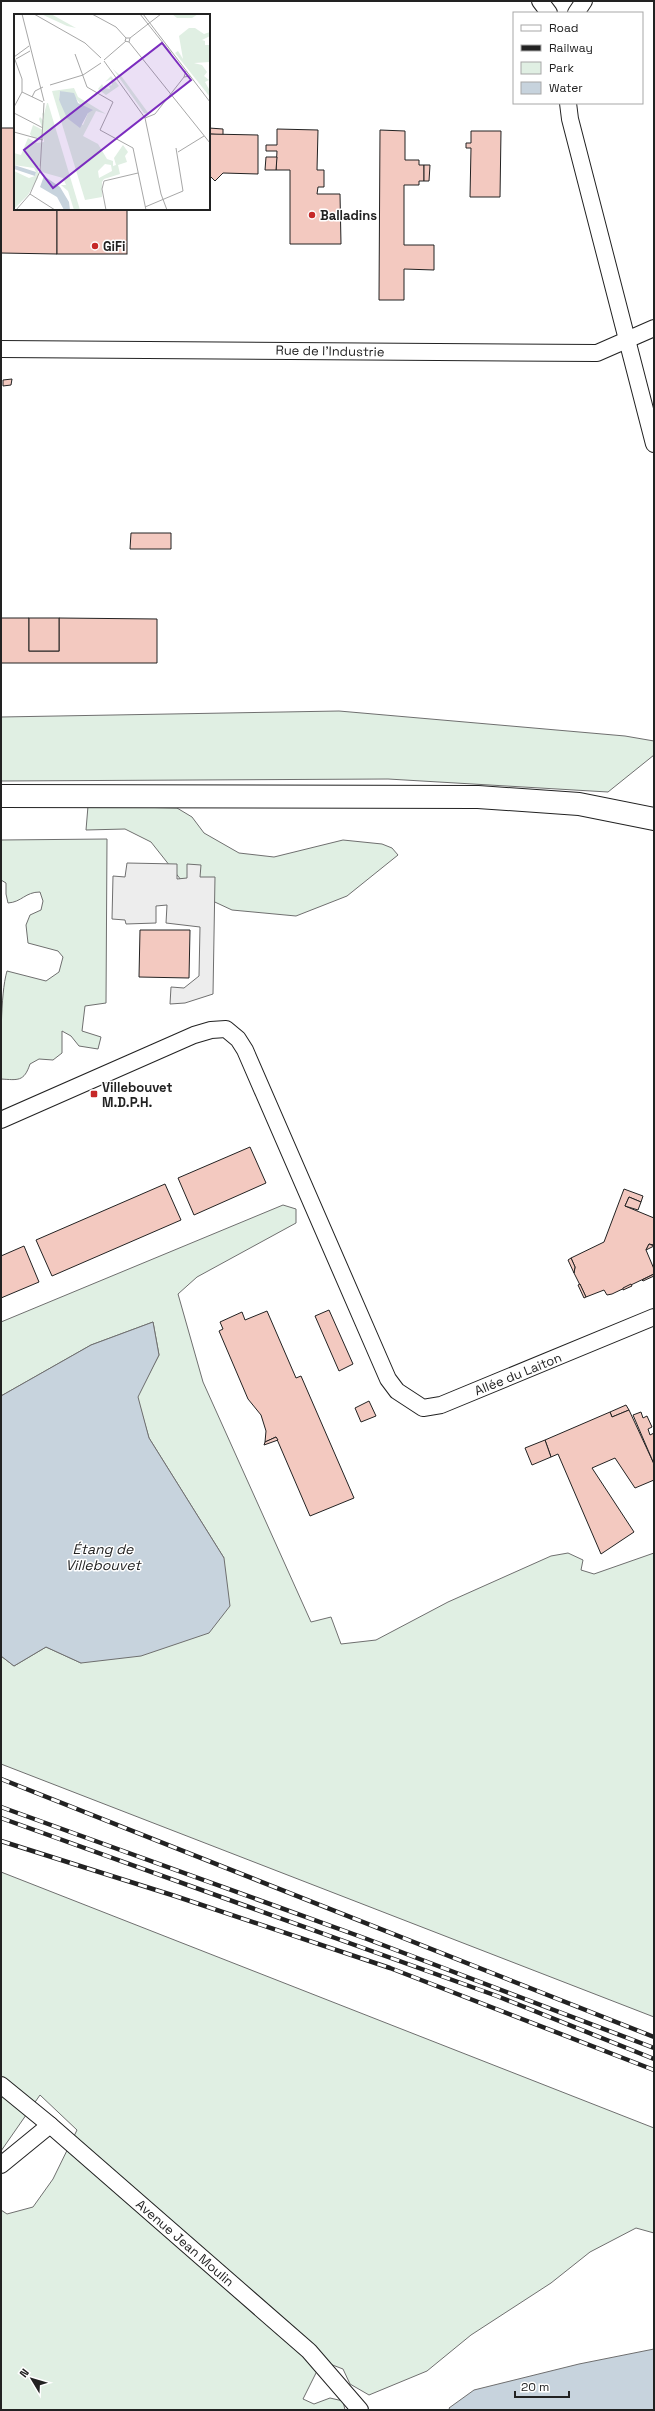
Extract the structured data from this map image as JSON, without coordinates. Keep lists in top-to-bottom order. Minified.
{"streets":{"street":["Rue de l'Industrie","Allée du Laiton","Avenue Jean Moulin"]},"water":["Étang de Villebouvet"],"places":{"other":["Balladins","GiFi"],"transit":["Villebouvet M.D.P.H."]},"legend":["Road","Railway","Park","Water"],"scale_bar":"20 m","north":"top left"}
